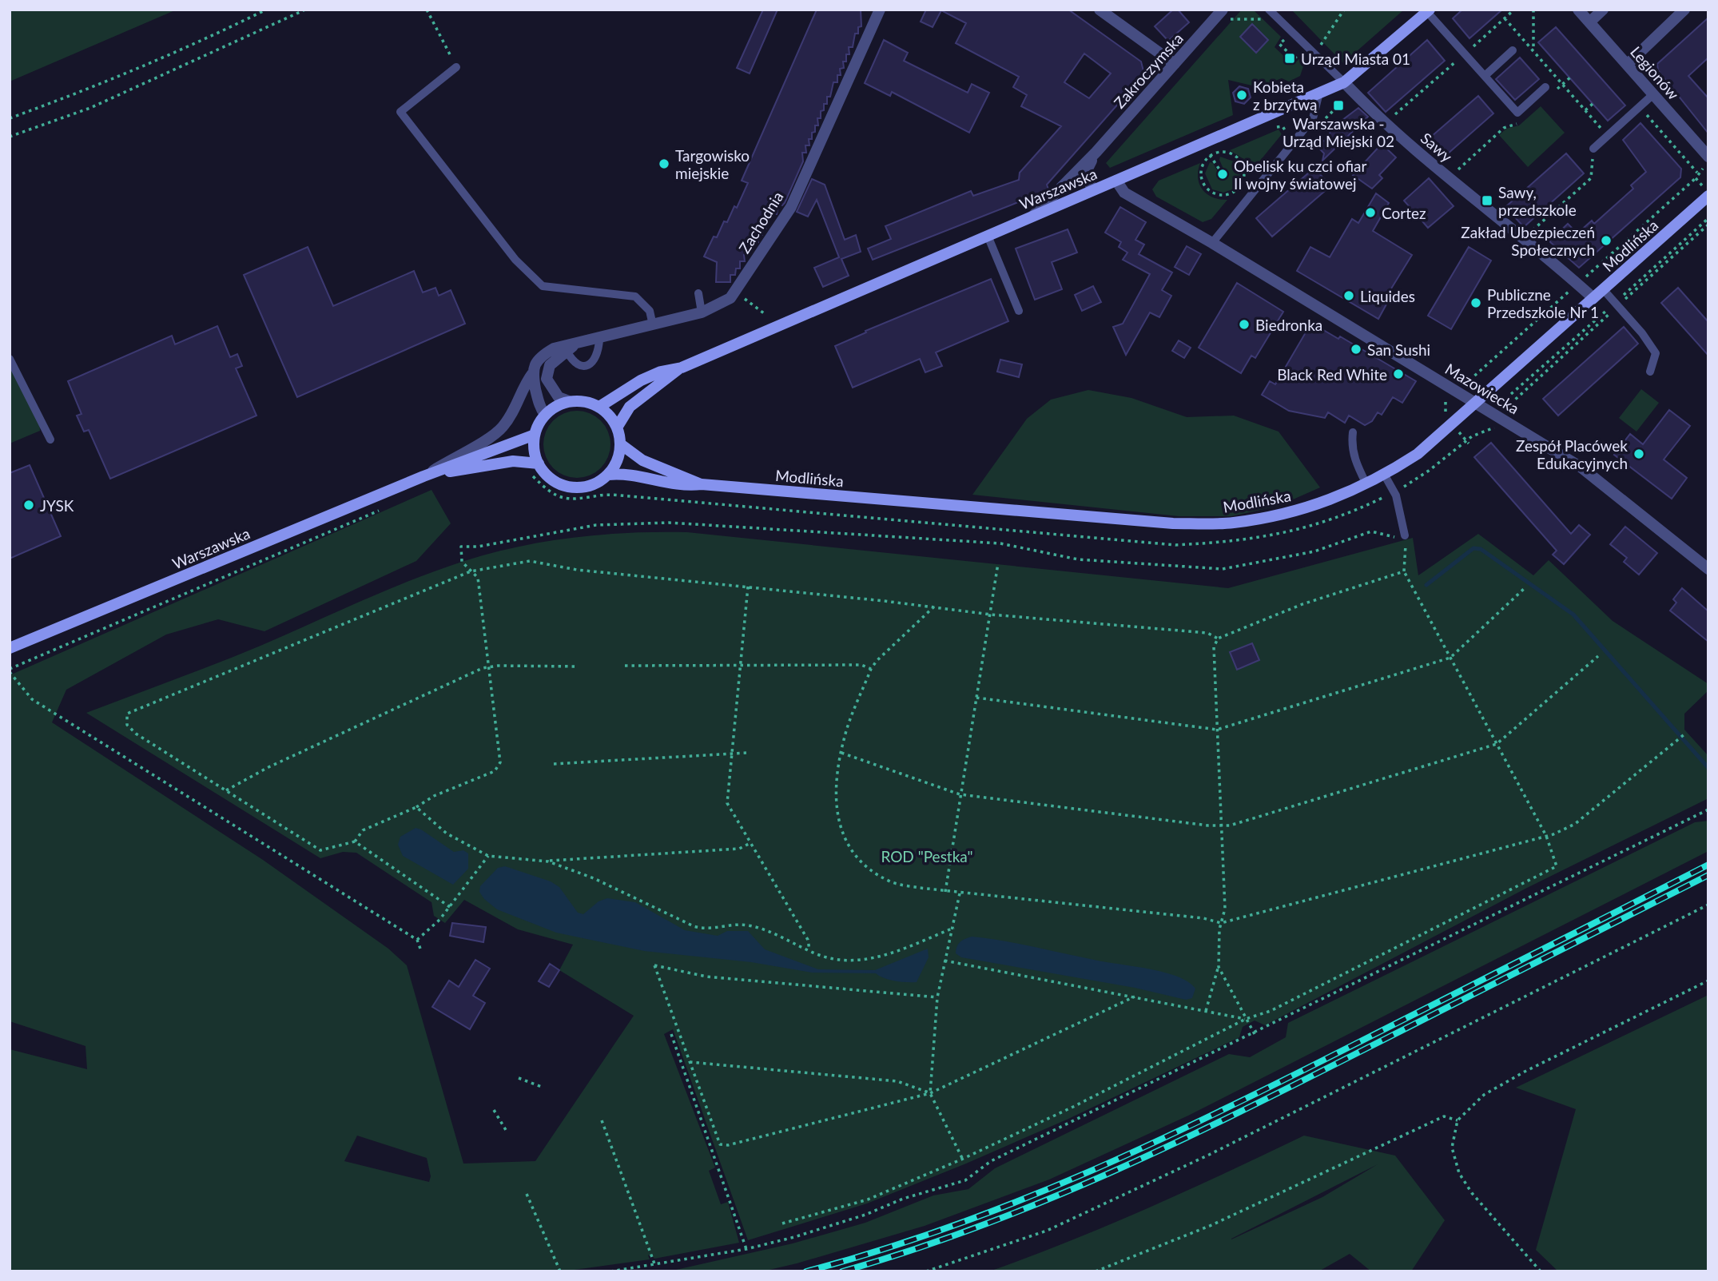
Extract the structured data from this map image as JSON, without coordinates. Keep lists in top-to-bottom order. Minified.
{"streets":{"main road":["Warszawska","Modlińska"],"street":["Zakroczymska","Legionów","Sawy","Zachodnia","Mazowiecka"]},"crossings":[["Zakroczymska","Warszawska"],["Sawy","Warszawska"],["Sawy","Modlińska"],["Warszawska","Zachodnia"],["Warszawska","Modlińska"],["Warszawska","Mazowiecka"],["Modlińska","Mazowiecka"]],"parks":["ROD \"Pestka\""],"places":{"transit":["Urząd Miasta 01","Warszawska - Urząd Miejski 02","Sawy, przedszkole"],"other":["Kobieta z brzytwą","Targowisko miejskie","Obelisk ku czci ofiar II wojny światowej","Cortez","Zakład Ubezpieczeń Społecznych","Liquides","Publiczne Przedszkole Nr 1","Biedronka","San Sushi","Black Red White","Zespół Placówek Edukacyjnych","JYSK"]}}
